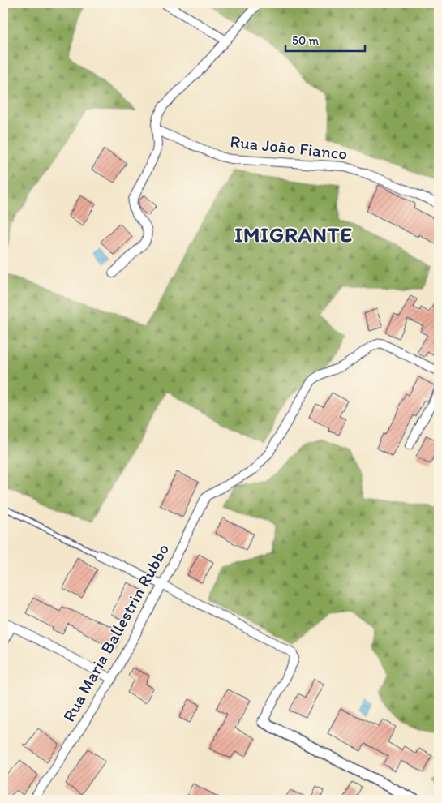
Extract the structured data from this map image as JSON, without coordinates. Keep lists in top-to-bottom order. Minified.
{"streets":{"street":["Rua João Fianco","Rua Maria Ballestrin Rubbo"]},"districts":["IMIGRANTE"],"scale_bar":"50 m"}
